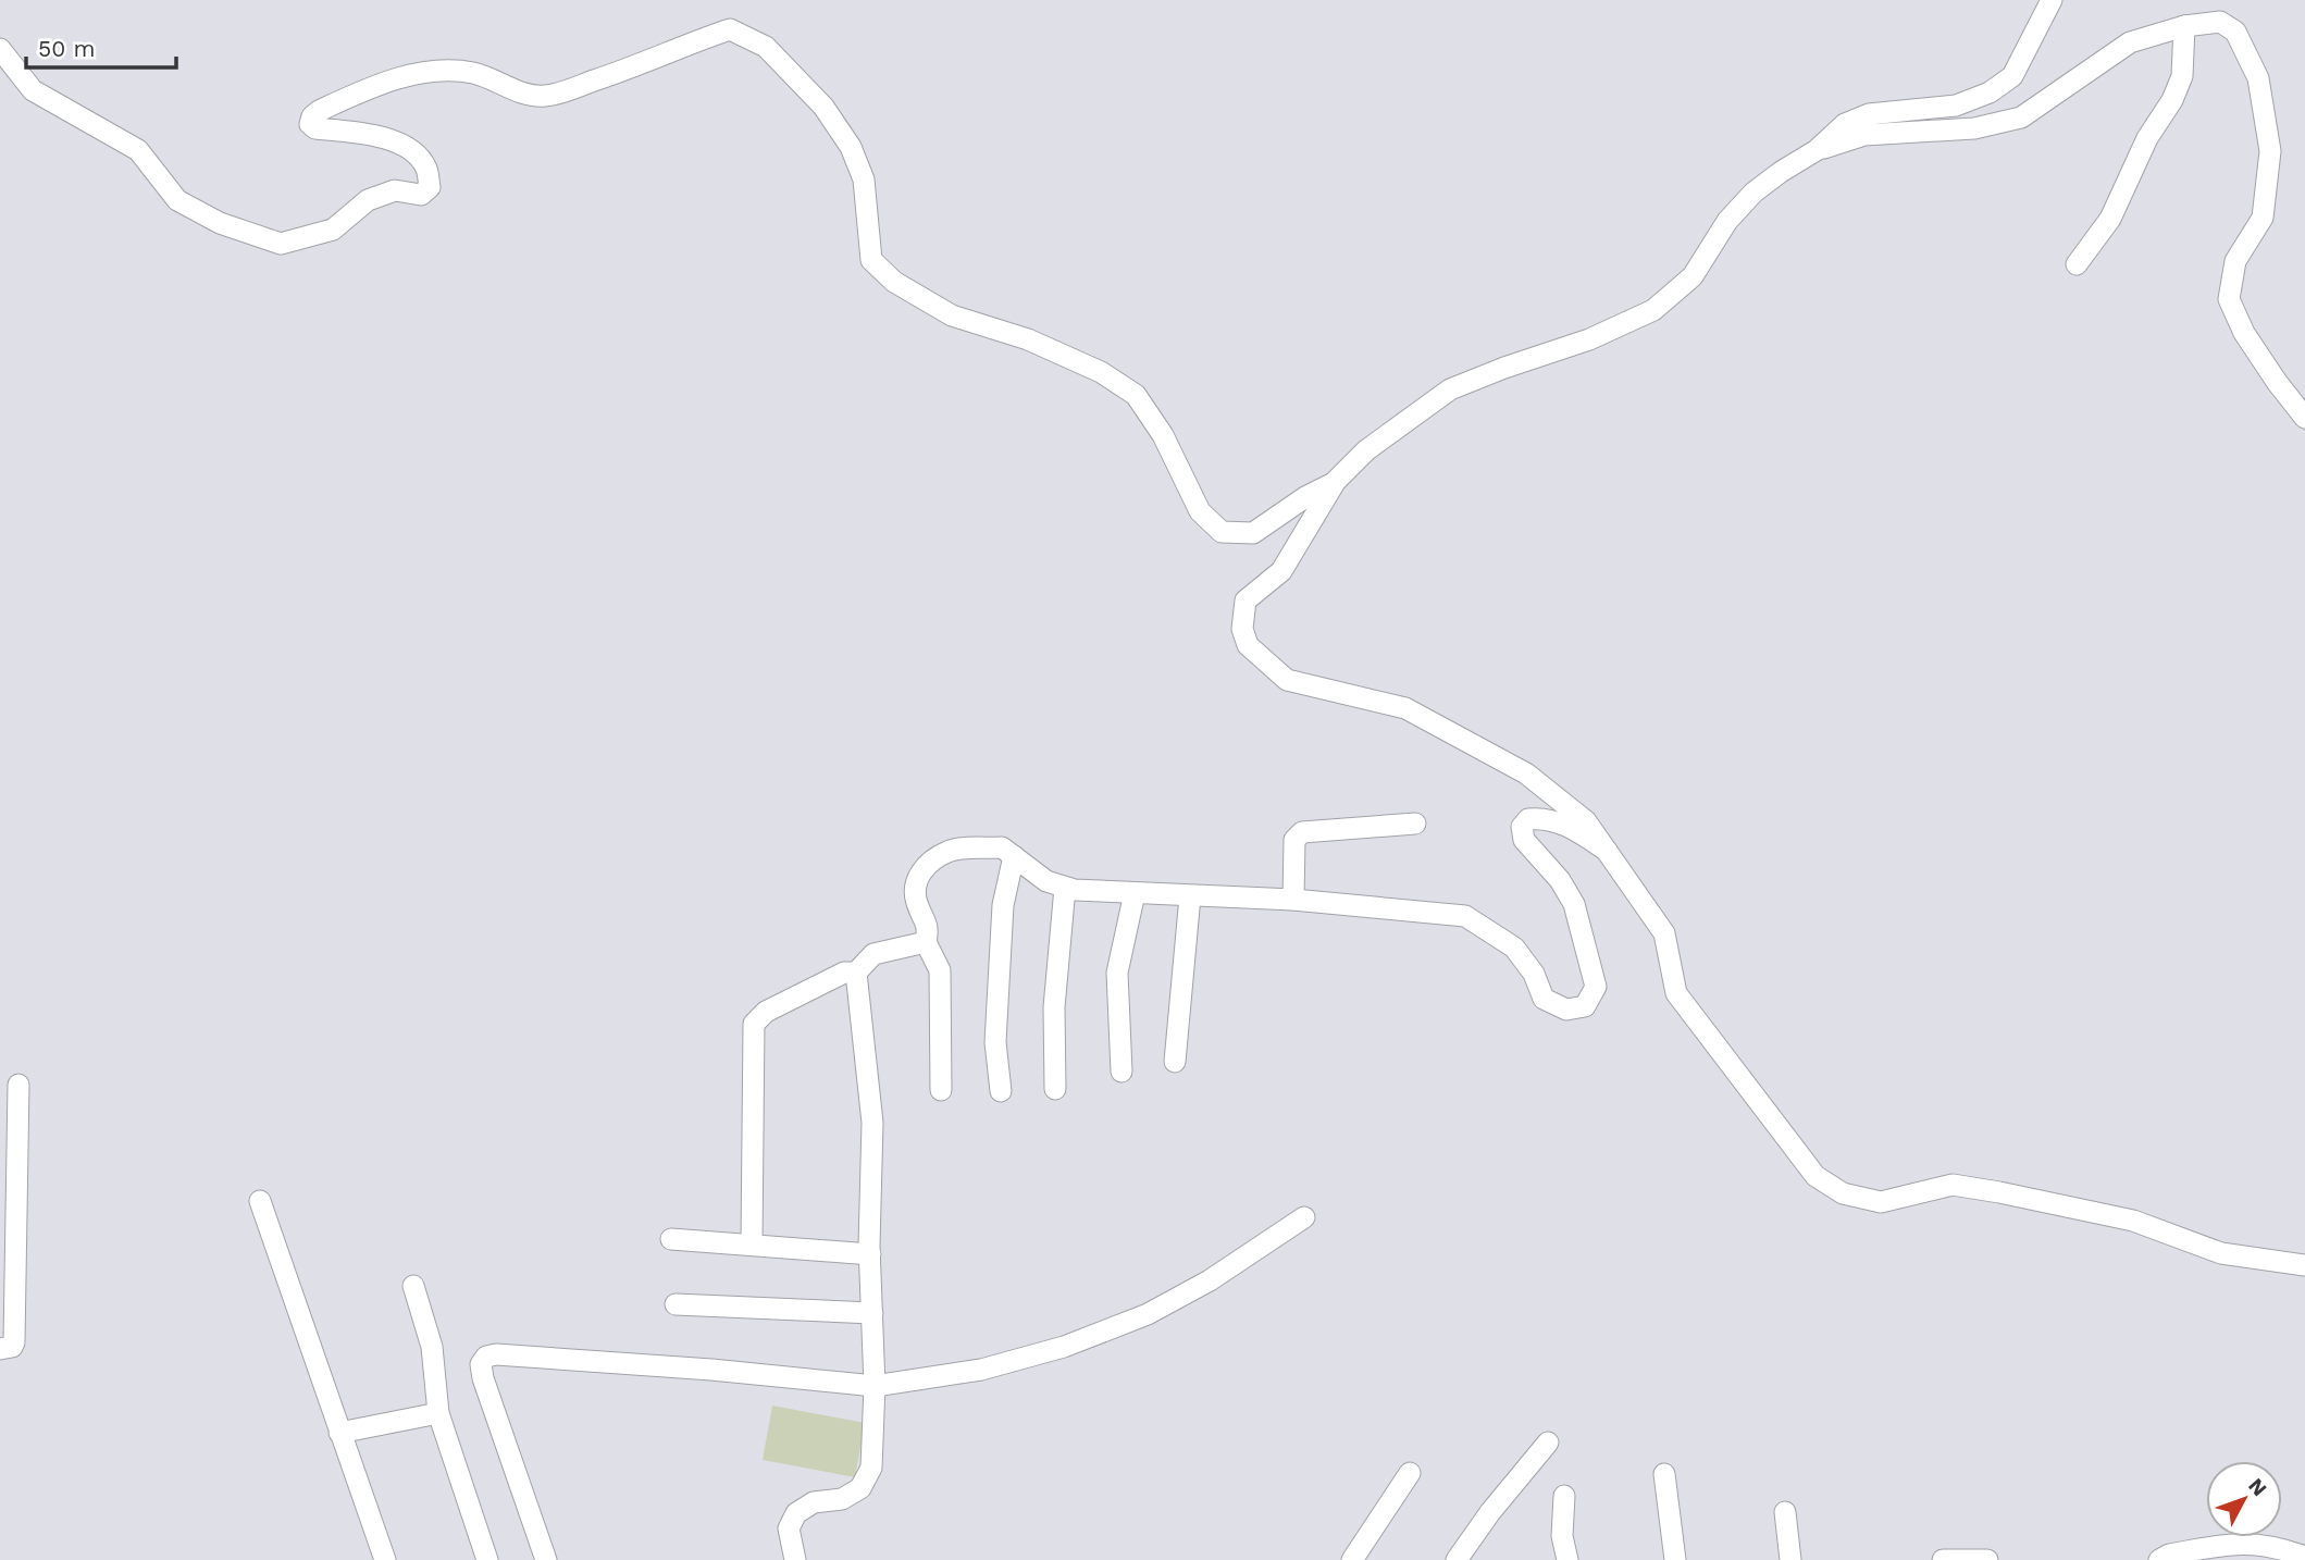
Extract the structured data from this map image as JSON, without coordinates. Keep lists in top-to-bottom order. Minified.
{"scale_bar":"50 m","north":"top right"}
